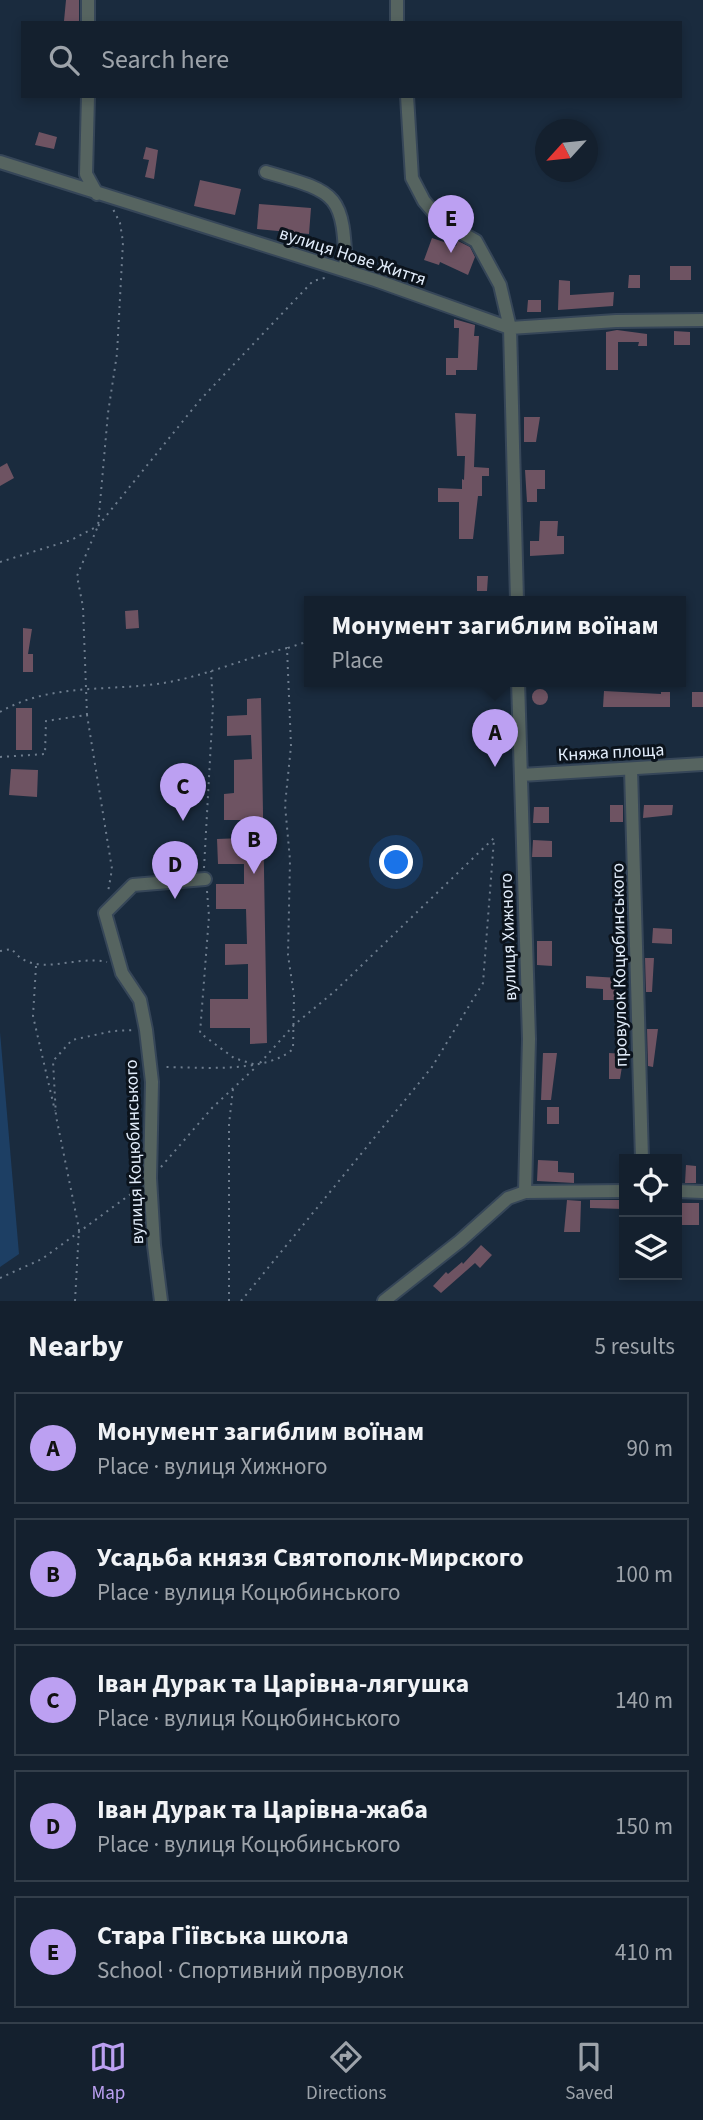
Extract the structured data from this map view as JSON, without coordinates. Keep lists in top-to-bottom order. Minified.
{"streets":{"street":["вулиця Нове Життя","Княжа площа","вулиця Хижного","провулок Коцюбинського","вулиця Коцюбинського"]},"crossings":[["Княжа площа","вулиця Хижного"],["Княжа площа","провулок Коцюбинського"]],"north":"bottom left","page":{"search":"Search here","pins":["E","A","C","B","D"],"popup":["Монумент загиблим воїнам","Place"],"heading":["Nearby","5 results"],"list":[{"mark":"A","name":"Монумент загиблим воїнам","note":"Place · вулиця Хижного","value":"90 m"},{"mark":"B","name":"Усадьба князя Святополк-Мирского","note":"Place · вулиця Коцюбинського","value":"100 m"},{"mark":"C","name":"Іван Дурак та Царівна-лягушка","note":"Place · вулиця Коцюбинського","value":"140 m"},{"mark":"D","name":"Іван Дурак та Царівна-жаба","note":"Place · вулиця Коцюбинського","value":"150 m"},{"mark":"E","name":"Стара Гіївська школа","note":"School · Спортивний провулок","value":"410 m"}],"nav":["Map","Directions","Saved"]}}
